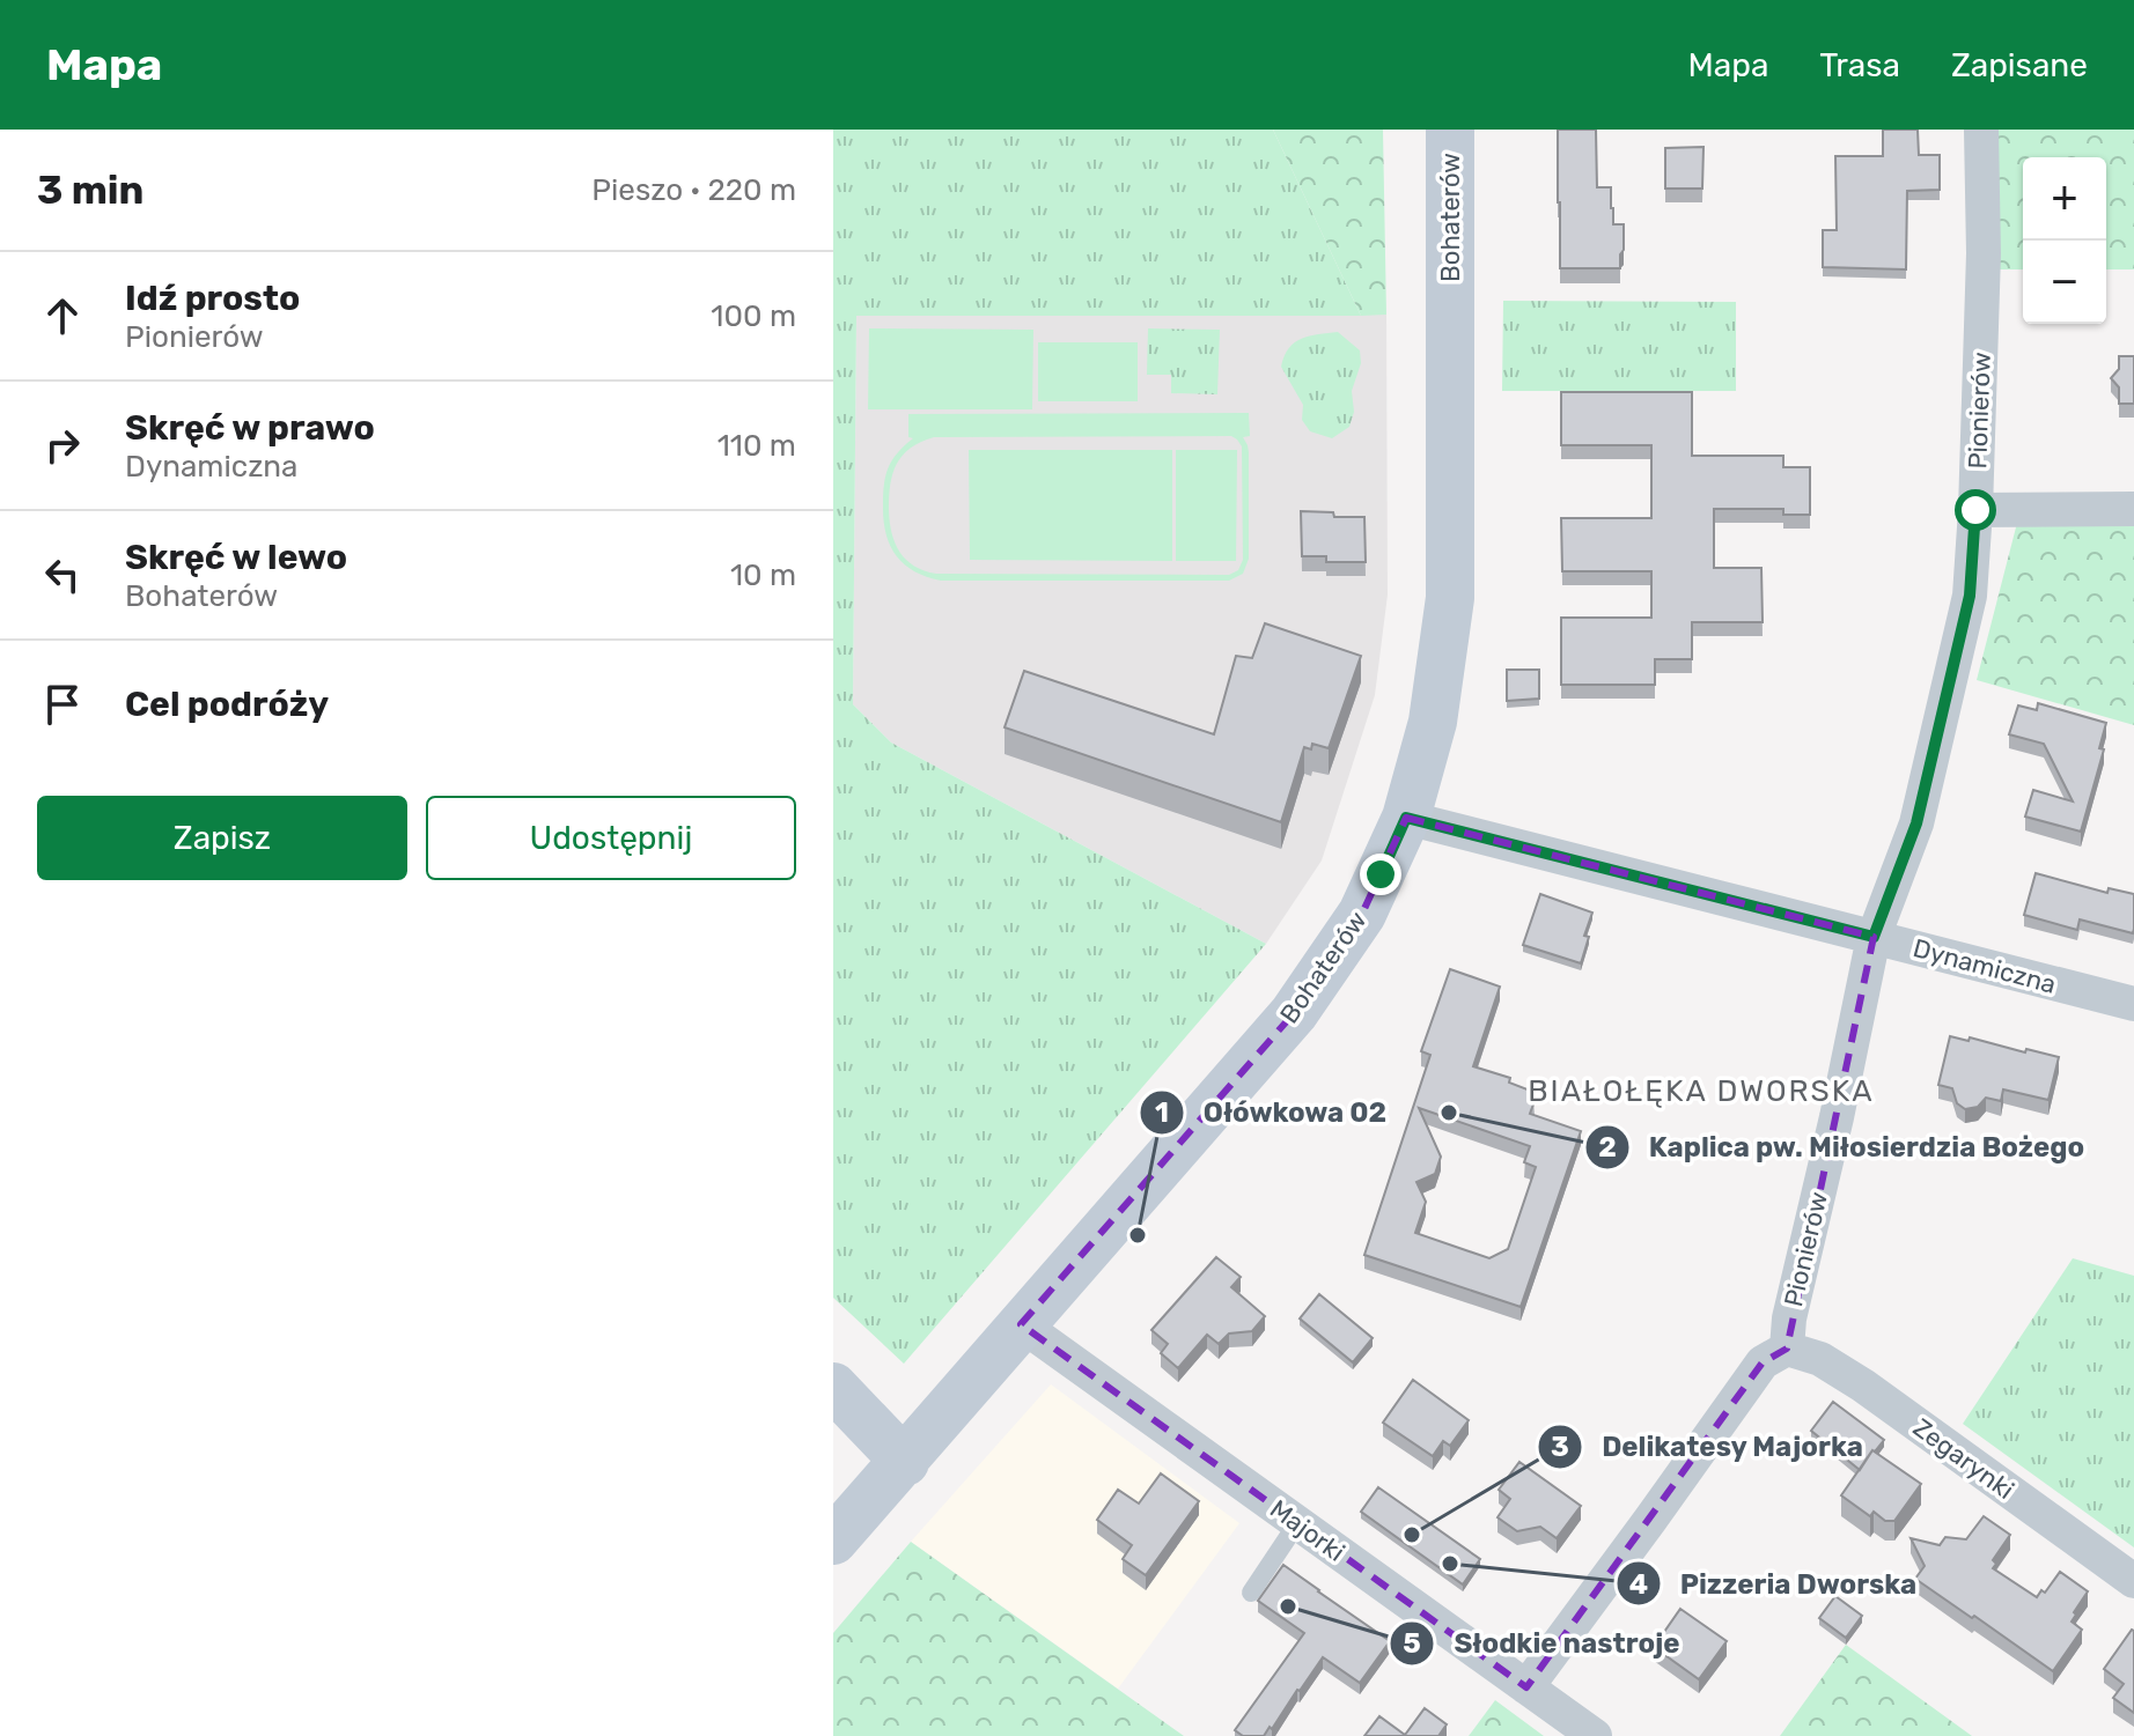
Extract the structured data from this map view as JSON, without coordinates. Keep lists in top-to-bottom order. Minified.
{"streets":{"street":["Bohaterów","Pionierów","Dynamiczna","Zegarynki","Majorki"]},"crossings":[["Bohaterów","Dynamiczna"],["Bohaterów","Majorki"],["Pionierów","Dynamiczna"],["Pionierów","Zegarynki"]],"districts":["BIAŁOŁĘKA DWORSKA"],"places":["Kaplica pw. Miłosierdzia Bożego","Ołówkowa 02","Delikatesy Majorka","Pizzeria Dworska","Słodkie nastroje"],"page":{"header":"Mapa","nav":["Mapa","Trasa","Zapisane"],"heading":["3 min","Pieszo · 220 m"],"map_buttons":["+","−"],"list":[["Idź prosto","Pionierów","100 m"],["Skręć w prawo","Dynamiczna","110 m"],["Skręć w lewo","Bohaterów","10 m"],"Cel podróży"],"buttons":["Zapisz","Udostępnij"]}}
